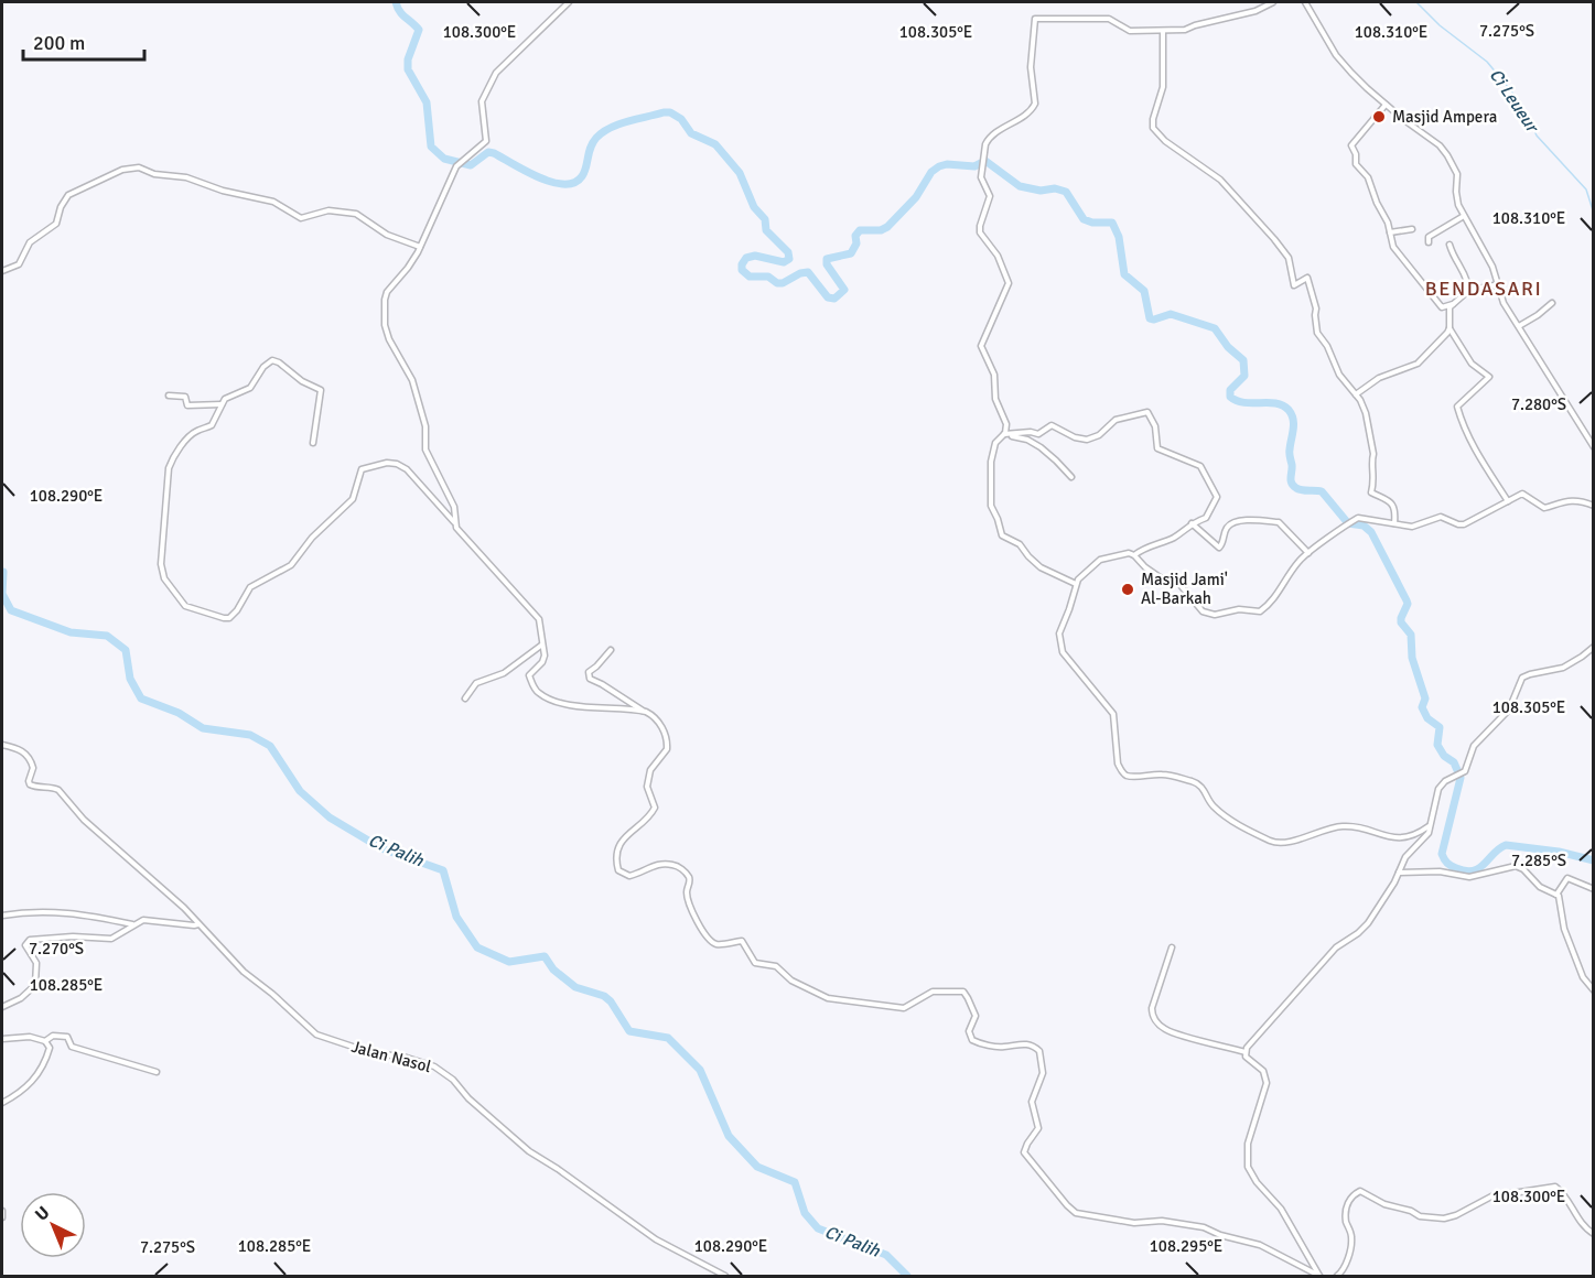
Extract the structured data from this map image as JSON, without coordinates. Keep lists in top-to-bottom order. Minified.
{"streets":{"street":["Jalan Nasol"]},"districts":["BENDASARI"],"water":["Ci Leueur","Ci Palih"],"places":["Masjid Ampera","Masjid Jami' Al-Barkah"],"scale_bar":"200 m","north":"top left","coordinates":["7.275°S","108.300°E","108.305°E","108.310°E","7.280°S","108.290°E","7.285°S","7.270°S","108.285°E","108.295°E"]}
